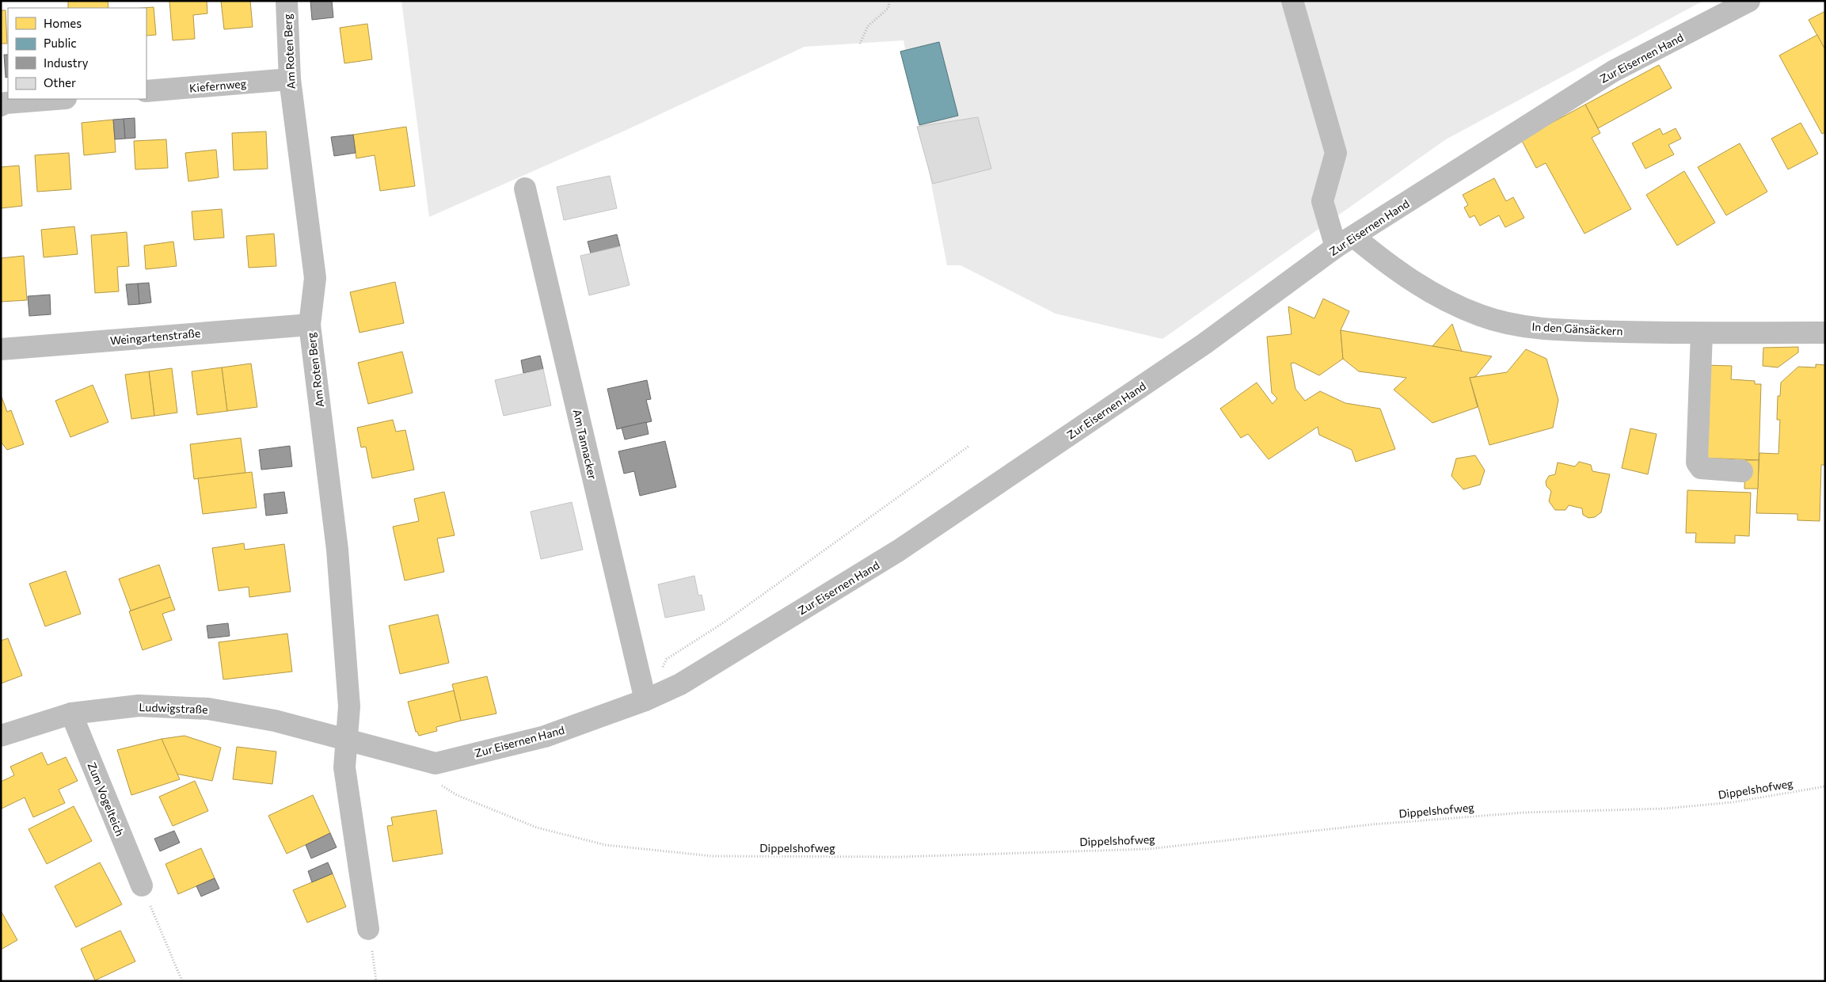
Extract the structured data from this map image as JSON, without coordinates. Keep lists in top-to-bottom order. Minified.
{"streets":{"street":["Am Roten Berg","Zur Eisernen Hand","Kiefernweg","In den Gänsäckern","Weingartenstraße","Am Tannacker","Ludwigstraße","Zum Vogelteich"],"path":["Dippelshofweg"]},"crossings":[["Am Roten Berg","Kiefernweg"],["Am Roten Berg","Weingartenstraße"],["Am Roten Berg","Ludwigstraße"],["Zur Eisernen Hand","In den Gänsäckern"],["Zur Eisernen Hand","Am Tannacker"],["Zur Eisernen Hand","Ludwigstraße"],["Zur Eisernen Hand","Dippelshofweg"],["Ludwigstraße","Dippelshofweg"],["Ludwigstraße","Zum Vogelteich"]],"legend":["Homes","Public","Industry","Other"]}
